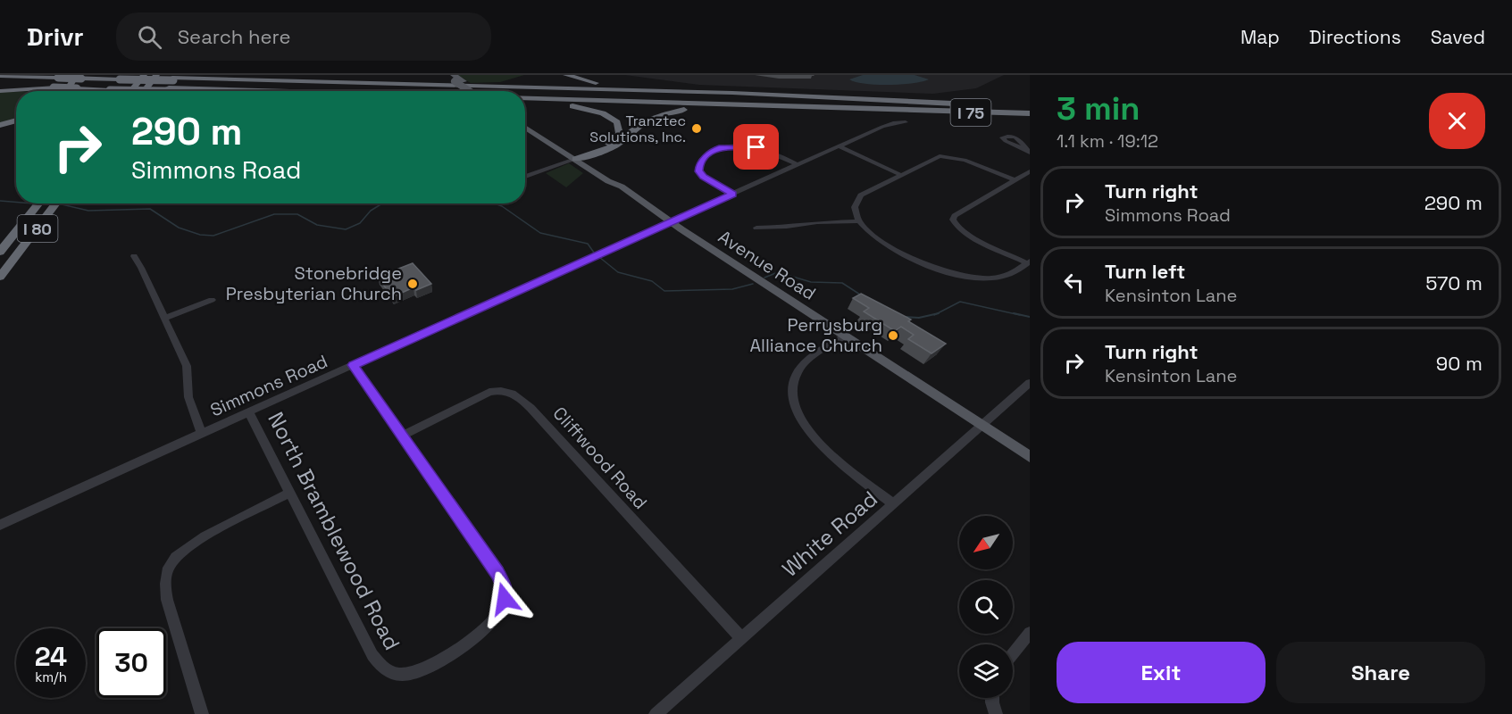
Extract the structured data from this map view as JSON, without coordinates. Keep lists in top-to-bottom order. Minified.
{"streets":{"highway":["I 75","I 80"],"main road":["Avenue Road"],"street":["Simmons Road","Cliffwood Road","North Bramblewood Road","White Road"]},"crossings":[["Avenue Road","Simmons Road"],["Avenue Road","White Road"],["Simmons Road","North Bramblewood Road"],["Cliffwood Road","North Bramblewood Road"],["Cliffwood Road","White Road"]],"places":["Tranztec Solutions, Inc.","Stonebridge Presbyterian Church","Perrysburg Alliance Church"],"north":"bottom left","page":{"header":"Drivr","search":"Search here","nav":["Map","Directions","Saved"],"heading":["3 min","1.1 km · 19:12"],"turn":["290 m","Simmons Road"],"list":[{"name":"Turn right","note":"Simmons Road","value":"290 m"},{"name":"Turn left","note":"Kensinton Lane","value":"570 m"},{"name":"Turn right","note":"Kensinton Lane","value":"90 m"}],"speed":"24 km/h","limit":"30","buttons":["Exit","Share"]}}
